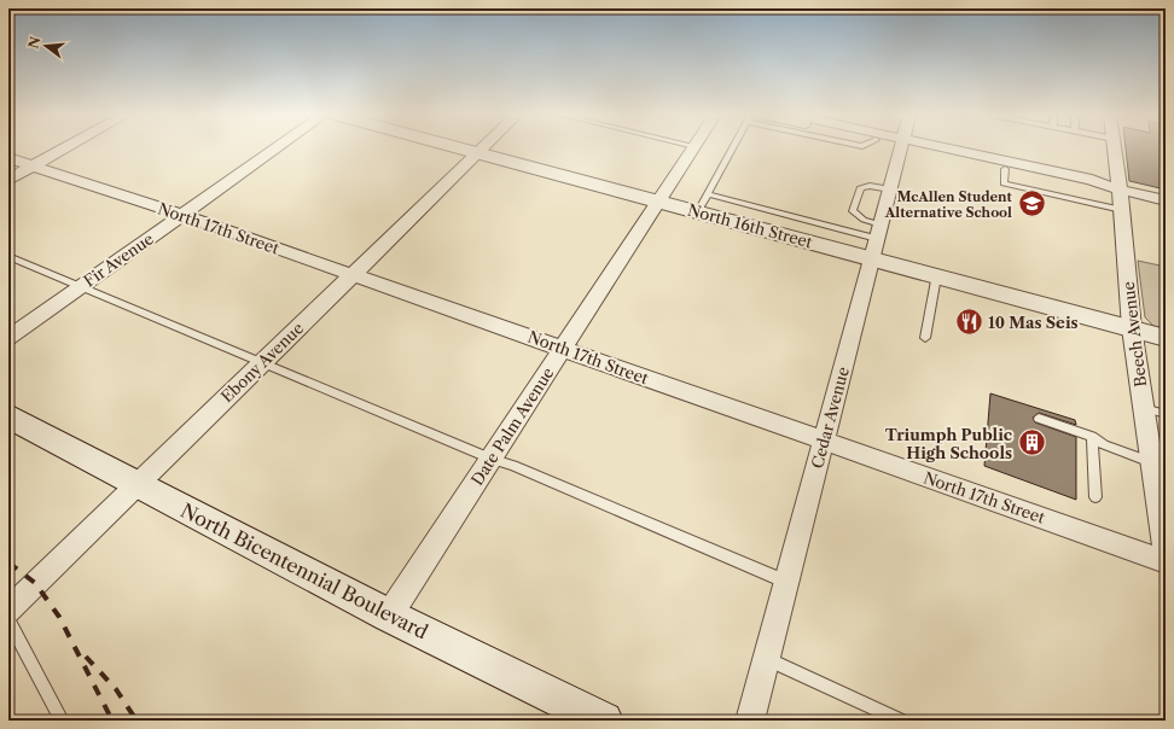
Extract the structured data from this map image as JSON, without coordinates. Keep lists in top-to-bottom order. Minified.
{"streets":{"main road":["North Bicentennial Boulevard"],"street":["North 16th Street","North 17th Street","Fir Avenue","Beech Avenue","Ebony Avenue","Cedar Avenue","Date Palm Avenue"]},"crossings":[["North 16th Street","Beech Avenue"],["North 16th Street","Ebony Avenue"],["North 16th Street","Cedar Avenue"],["North 16th Street","Date Palm Avenue"],["North 17th Street","Fir Avenue"],["North 17th Street","Ebony Avenue"],["North 17th Street","Cedar Avenue"],["North 17th Street","Date Palm Avenue"],["Ebony Avenue","North Bicentennial Boulevard"],["Date Palm Avenue","North Bicentennial Boulevard"]],"places":{"school or university":["McAllen Student Alternative School"],"restaurant":["10 Mas Seis"],"building":["Triumph Public High Schools"]},"north":"left"}
